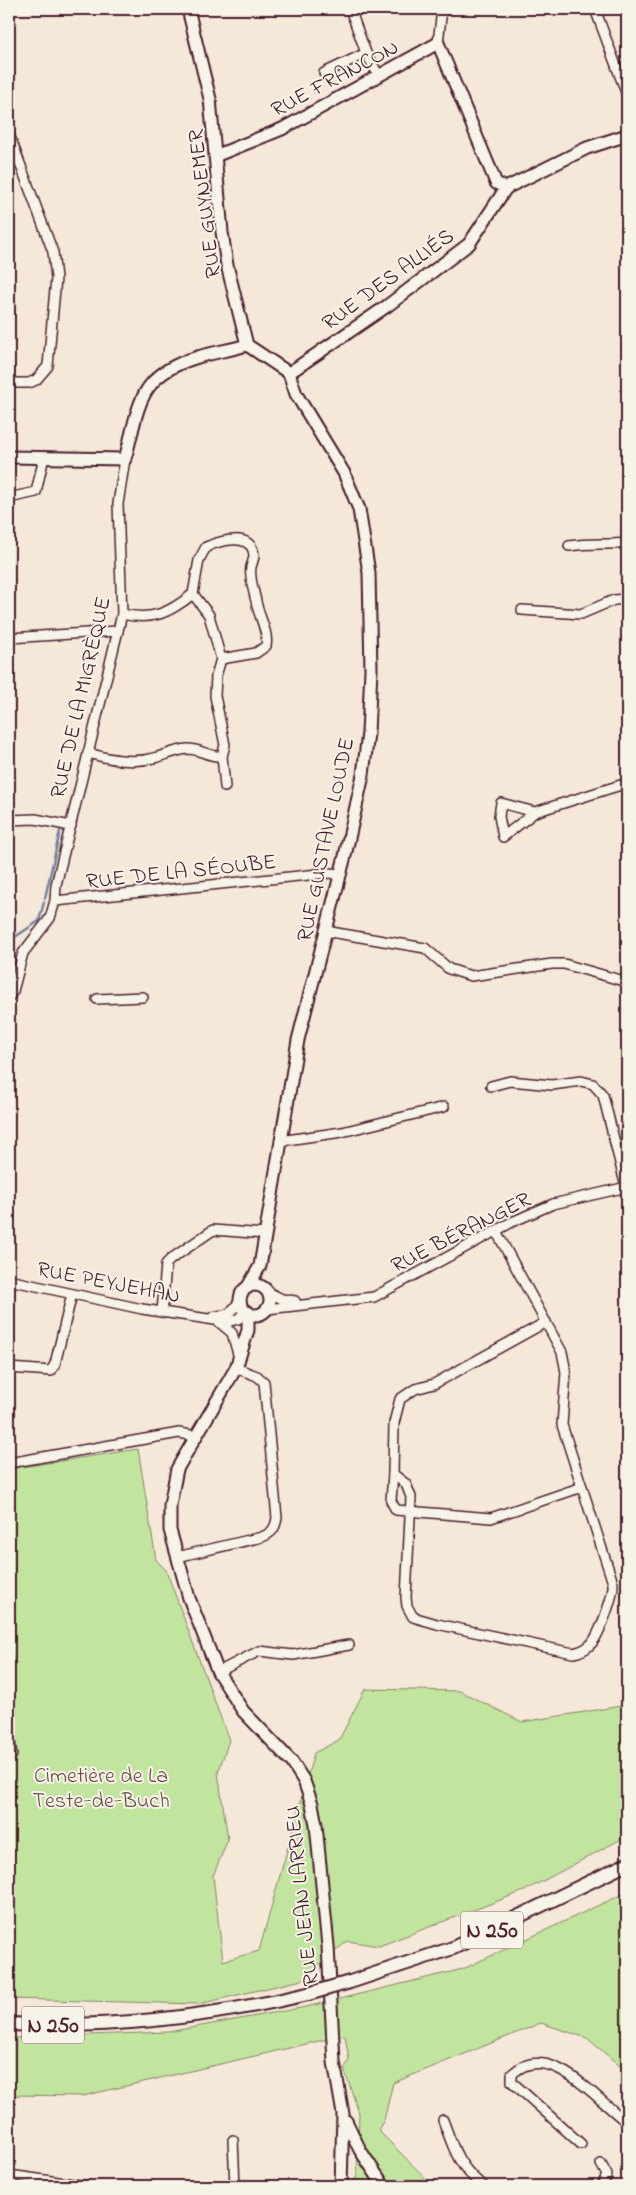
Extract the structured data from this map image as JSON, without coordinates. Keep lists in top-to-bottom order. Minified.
{"streets":{"main road":["N 250"],"street":["RUE FRANCON","RUE GUYNEMER","RUE DES ALLIÉS","RUE DE LA MIGRÈQUE","RUE GUSTAVE LOUDE","RUE DE LA SÉOUBE","RUE BÉRANGER","RUE PEYJEHAN","RUE JEAN LARRIEU"]},"crossings":[["RUE FRANCON","RUE GUYNEMER"],["RUE GUYNEMER","RUE DE LA MIGRÈQUE"],["RUE DES ALLIÉS","RUE GUSTAVE LOUDE"],["RUE DE LA MIGRÈQUE","RUE DE LA SÉOUBE"],["RUE GUSTAVE LOUDE","RUE DE LA SÉOUBE"],["RUE GUSTAVE LOUDE","RUE BÉRANGER"],["RUE GUSTAVE LOUDE","RUE PEYJEHAN"],["RUE GUSTAVE LOUDE","RUE JEAN LARRIEU"],["RUE BÉRANGER","RUE PEYJEHAN"],["RUE BÉRANGER","RUE JEAN LARRIEU"],["RUE PEYJEHAN","RUE JEAN LARRIEU"]],"parks":["Cimetière de La Teste-de-Buch"]}
